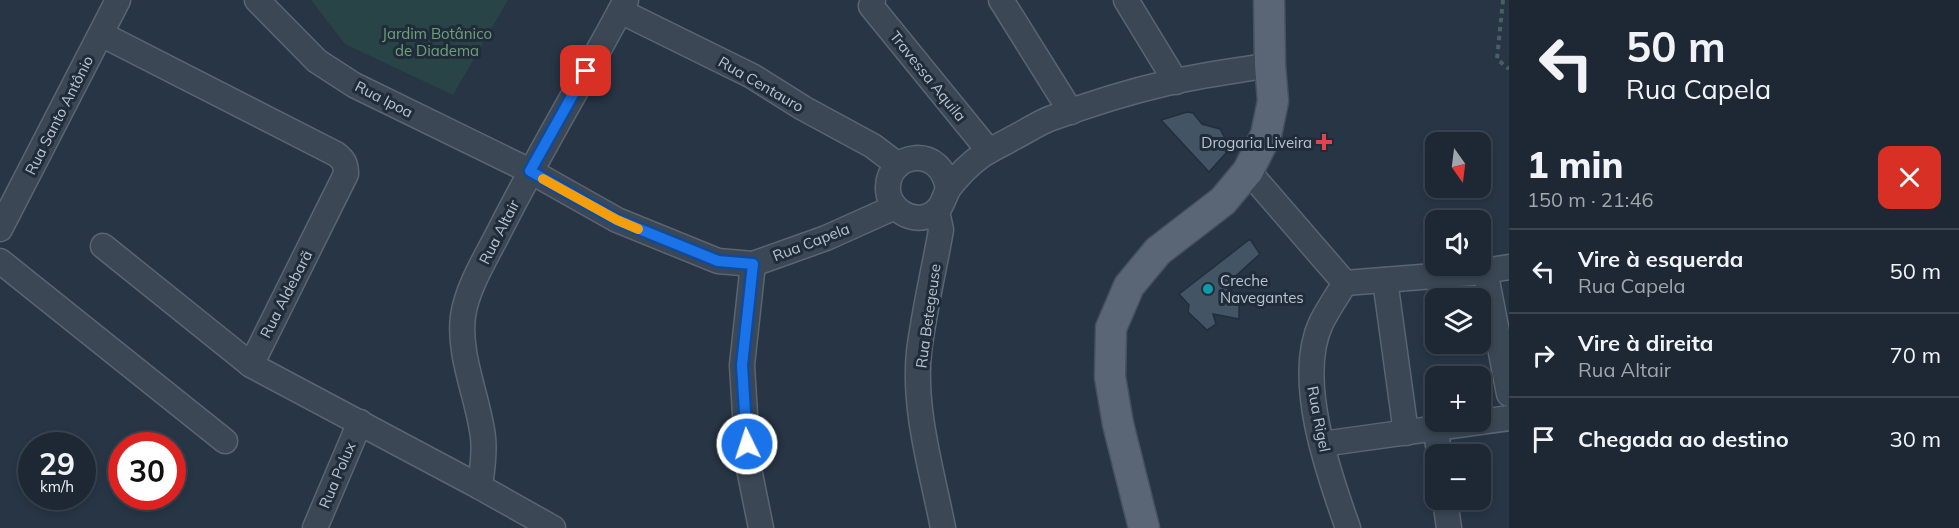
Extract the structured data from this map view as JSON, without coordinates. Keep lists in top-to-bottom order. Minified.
{"streets":{"street":["Travessa Aquila","Rua Centauro","Rua Ipoa","Rua Santo Antônio","Rua Altair","Rua Capela","Rua Aldebarã","Rua Betegeuse","Rua Rigel","Rua Polux"]},"crossings":[["Rua Centauro","Rua Altair"],["Rua Centauro","Rua Capela"],["Rua Centauro","Rua Betegeuse"],["Rua Ipoa","Rua Altair"],["Rua Ipoa","Rua Capela"],["Rua Santo Antônio","Rua Aldebarã"],["Rua Altair","Rua Capela"],["Rua Capela","Rua Betegeuse"]],"parks":["Jardim Botânico de Diadema"],"places":{"health":["Drogaria Liveira"],"other":["Creche Navegantes"]},"north":"bottom","page":{"turn":["50 m","Rua Capela"],"heading":["1 min","150 m · 21:46"],"map_buttons":["+","−"],"list":[{"name":"Vire à esquerda","note":"Rua Capela","value":"50 m"},{"name":"Vire à direita","note":"Rua Altair","value":"70 m"},{"name":"Chegada ao destino","value":"30 m"}],"speed":"29 km/h","limit":"30"}}
